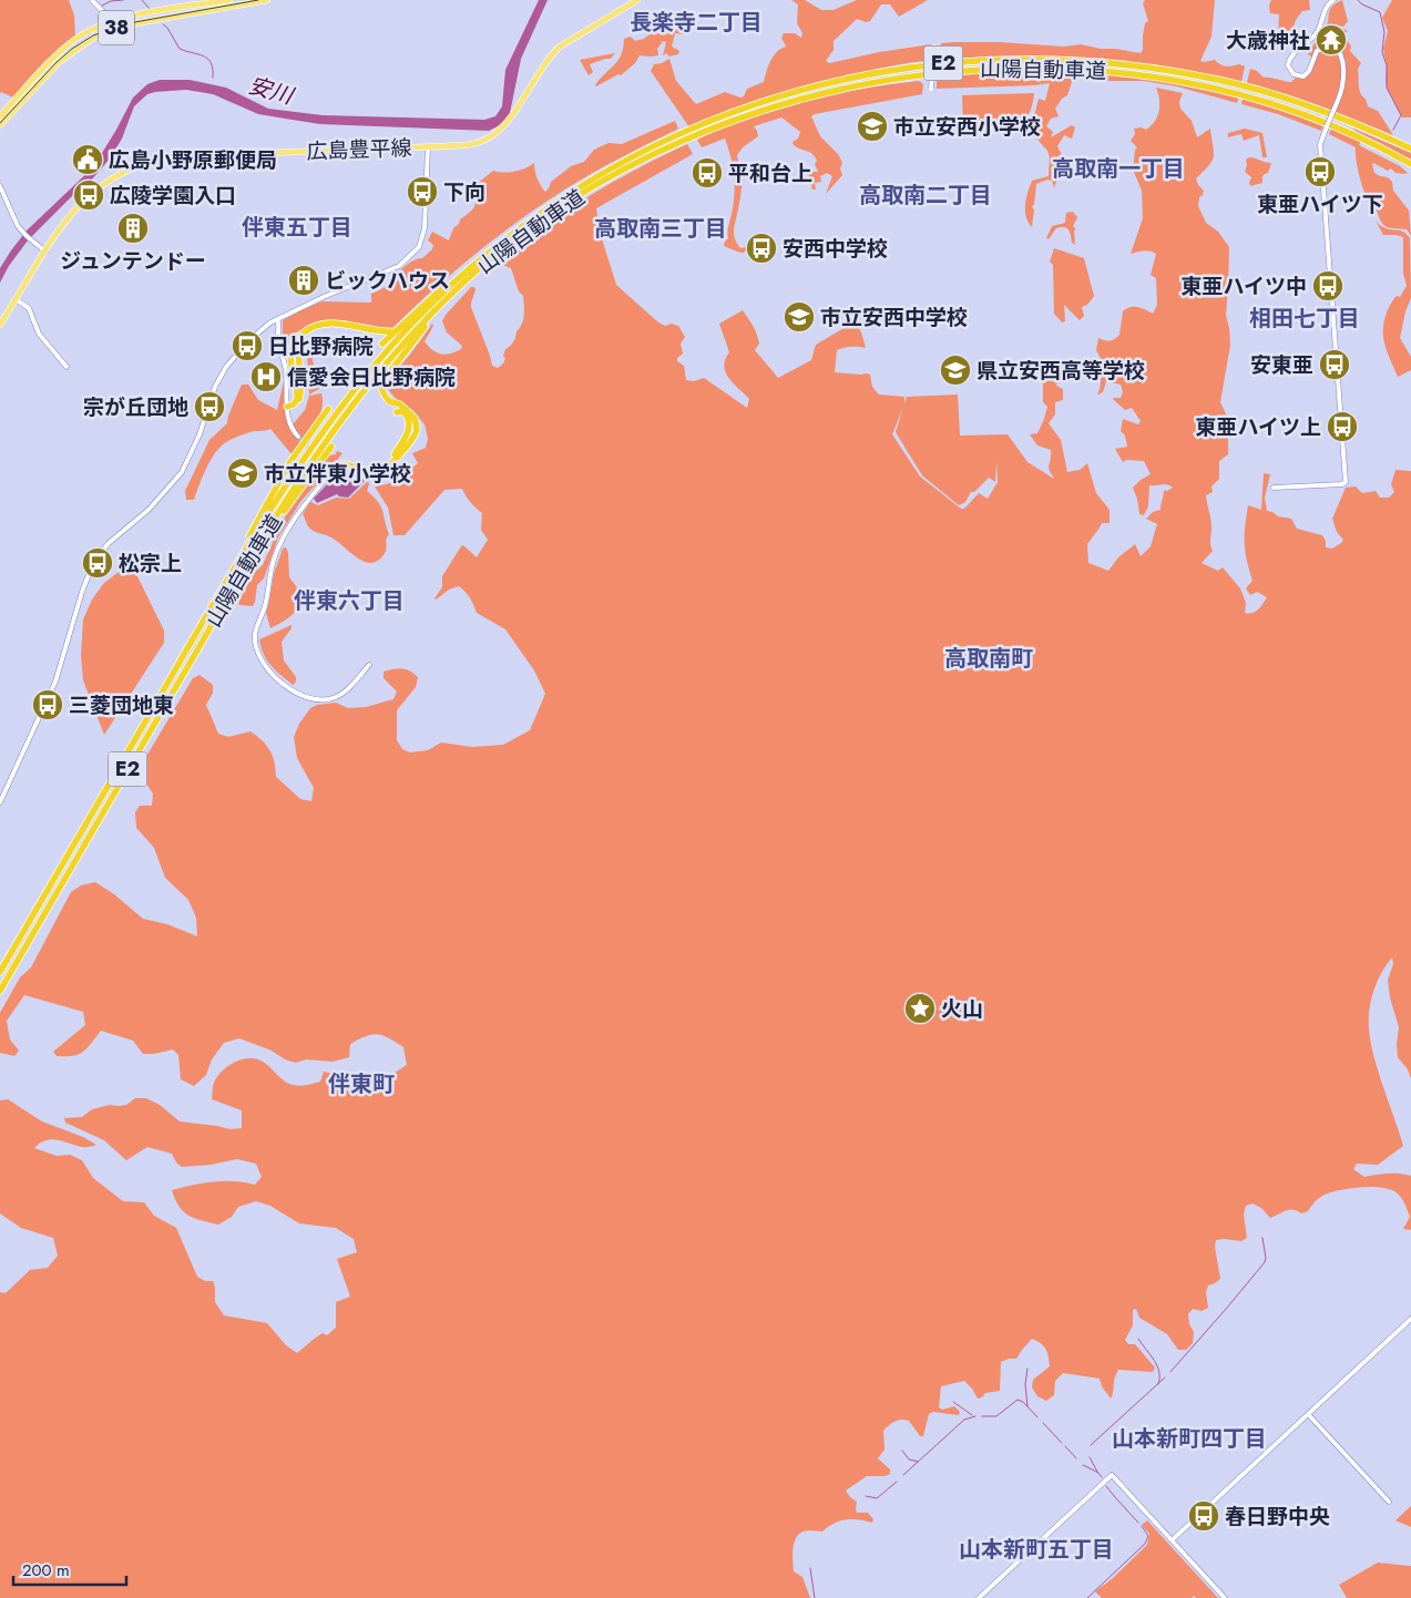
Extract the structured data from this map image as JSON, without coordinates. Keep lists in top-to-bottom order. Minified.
{"streets":{"highway":["E2","山陽自動車道"],"main road":["38","広島豊平線"]},"districts":["長楽寺二丁目","高取南一丁目","高取南二丁目","伴東五丁目","高取南三丁目","相田七丁目","伴東六丁目","高取南町","伴東町","山本新町四丁目","山本新町五丁目"],"water":["安川"],"places":{"temple":["大歳神社"],"school or university":["市立安西小学校","市立安西中学校","県立安西高等学校","市立伴東小学校"],"public building":["広島小野原郵便局"],"bus stop":["東亜ハイツ下","平和台上","下向","広陵学園入口","安西中学校","東亜ハイツ中","日比野病院","安東亜","宗が丘団地","東亜ハイツ上","松宗上","三菱団地東","春日野中央"],"building":["ジュンテンドー","ビックハウス"],"hospital":["信愛会日比野病院"],"place":["火山"]},"scale_bar":"200 m"}
